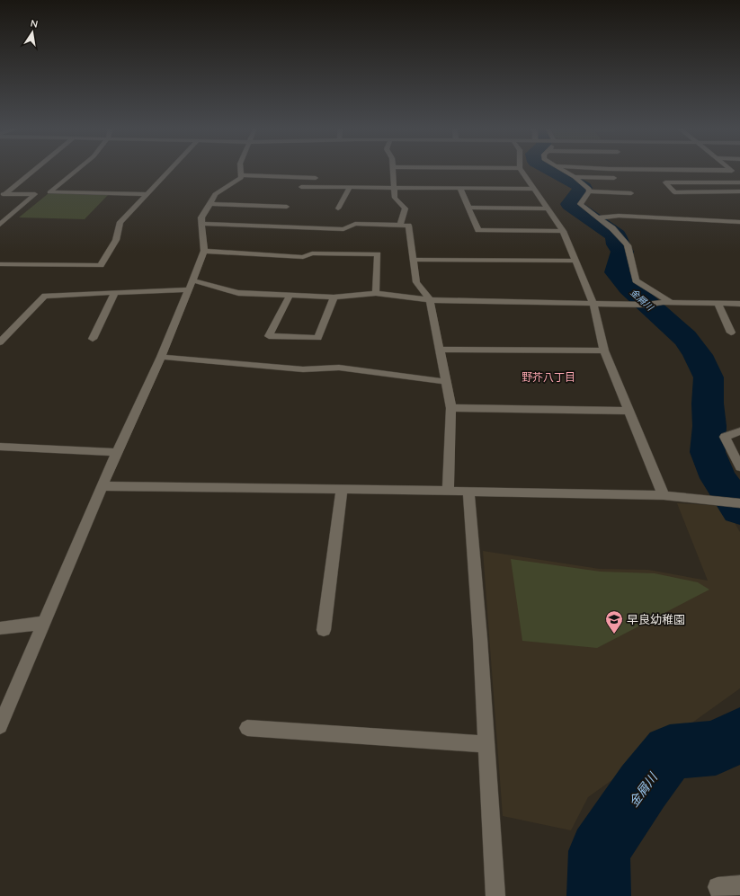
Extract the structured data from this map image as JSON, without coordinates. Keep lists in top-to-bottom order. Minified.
{"districts":["野芥八丁目"],"water":["金屑川"],"places":{"school or university":["早良幼稚園"]},"north":"top"}
